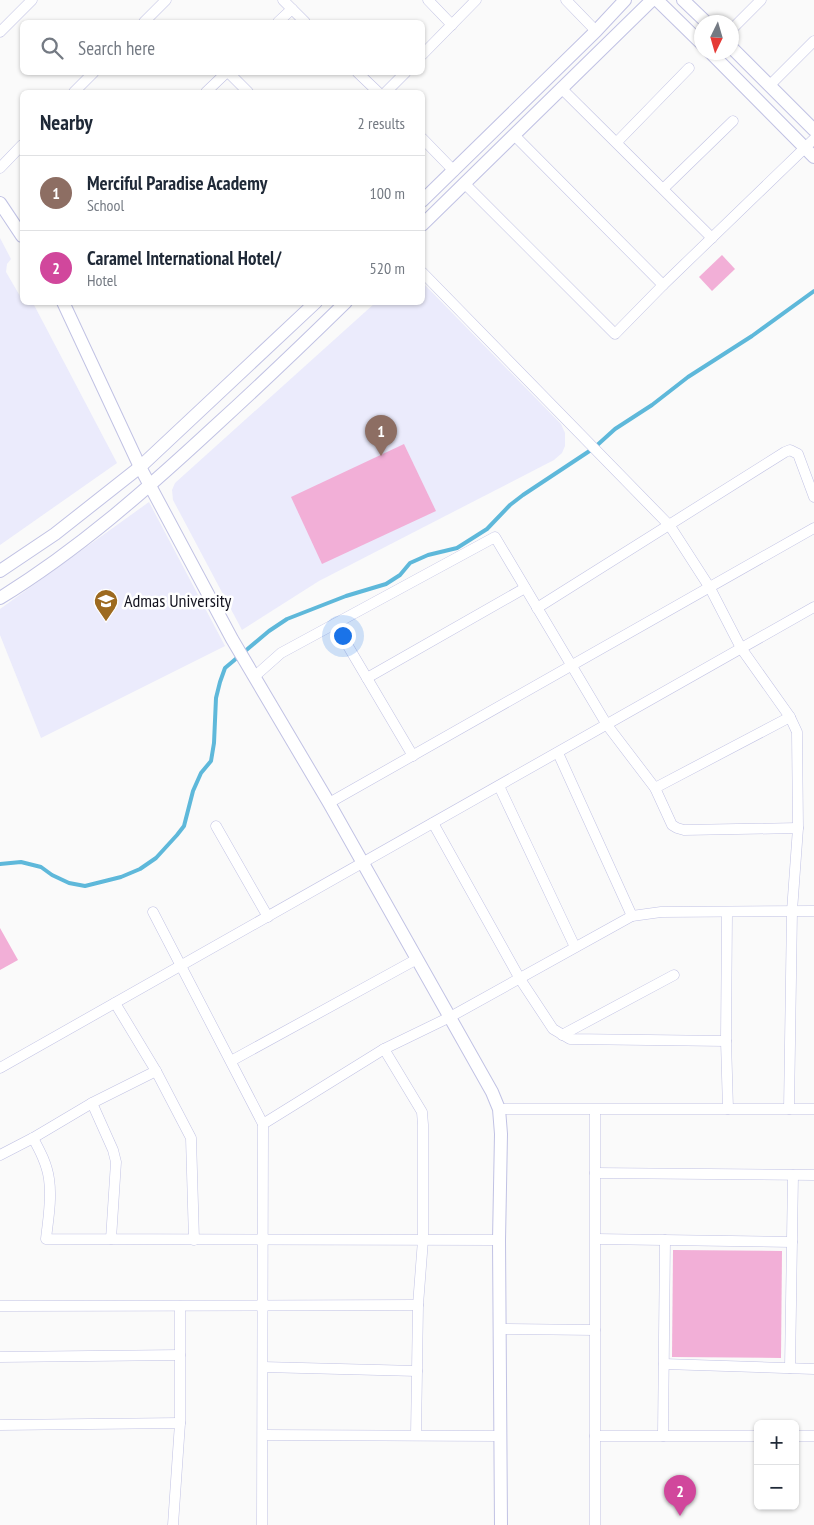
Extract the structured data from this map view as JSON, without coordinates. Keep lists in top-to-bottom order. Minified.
{"places":{"school or university":["Admas University"]},"north":"bottom","page":{"search":"Search here","heading":["Nearby","2 results"],"list":[{"mark":"1","name":"Merciful Paradise Academy","note":"School","value":"100 m"},{"mark":"2","name":"Caramel International Hotel/","note":"Hotel","value":"520 m"}],"pins":["1","2"],"map_buttons":["+","−"]}}
